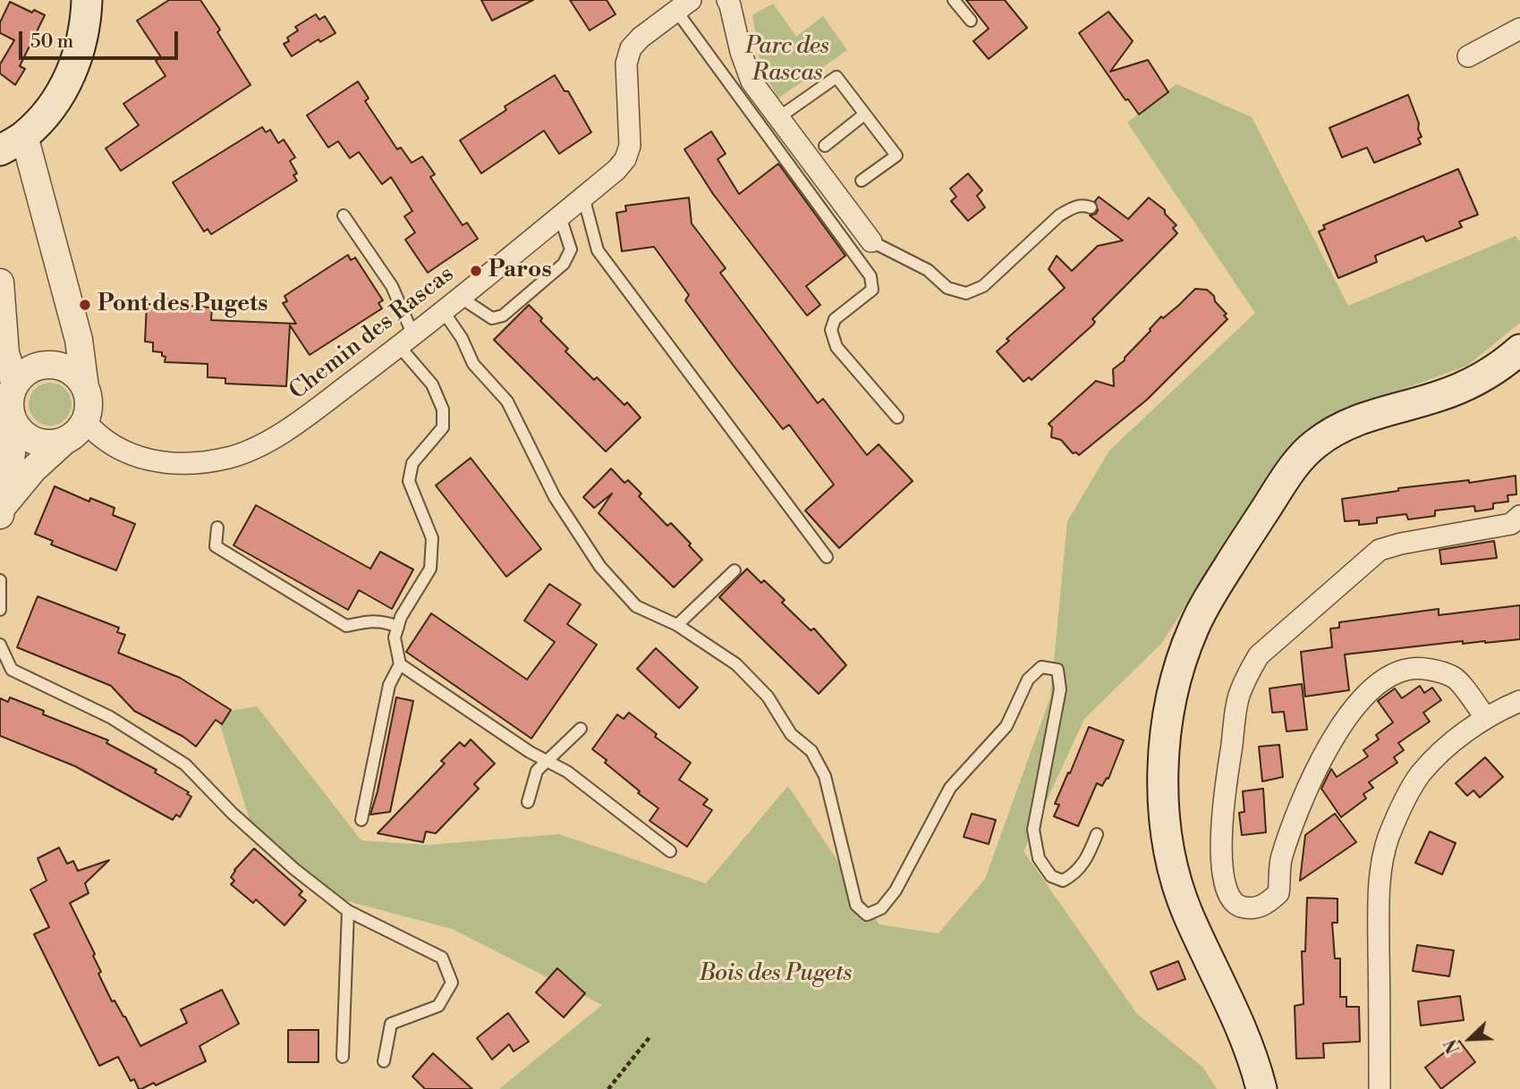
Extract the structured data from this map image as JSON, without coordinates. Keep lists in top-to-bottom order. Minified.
{"streets":{"street":["Chemin des Rascas"]},"parks":["Parc des Rascas","Bois des Pugets"],"places":["Paros","Pont des Pugets"],"scale_bar":"50 m","north":"bottom left"}
